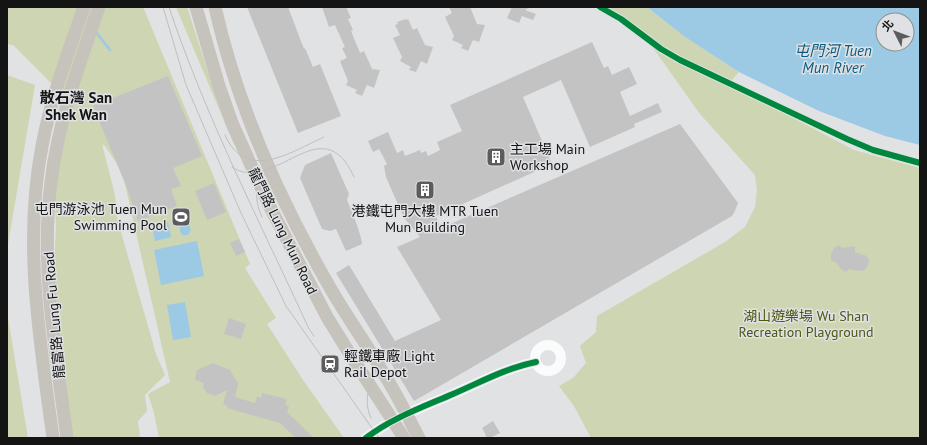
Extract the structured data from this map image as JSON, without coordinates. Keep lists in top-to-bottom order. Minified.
{"streets":{"main road":["龍門路 Lung Mun Road","龍富路 Lung Fu Road"]},"districts":["散石灣 San Shek Wan"],"water":["屯門河 Tuen Mun River"],"parks":["湖山遊樂場 Wu Shan Recreation Playground"],"places":{"building":["主工場 Main Workshop","港鐵屯門大樓 MTR Tuen Mun Building"],"sports":["屯門游泳池 Tuen Mun Swimming Pool"],"station":["輕鐵車廠 Light Rail Depot"]},"north":"top left"}
